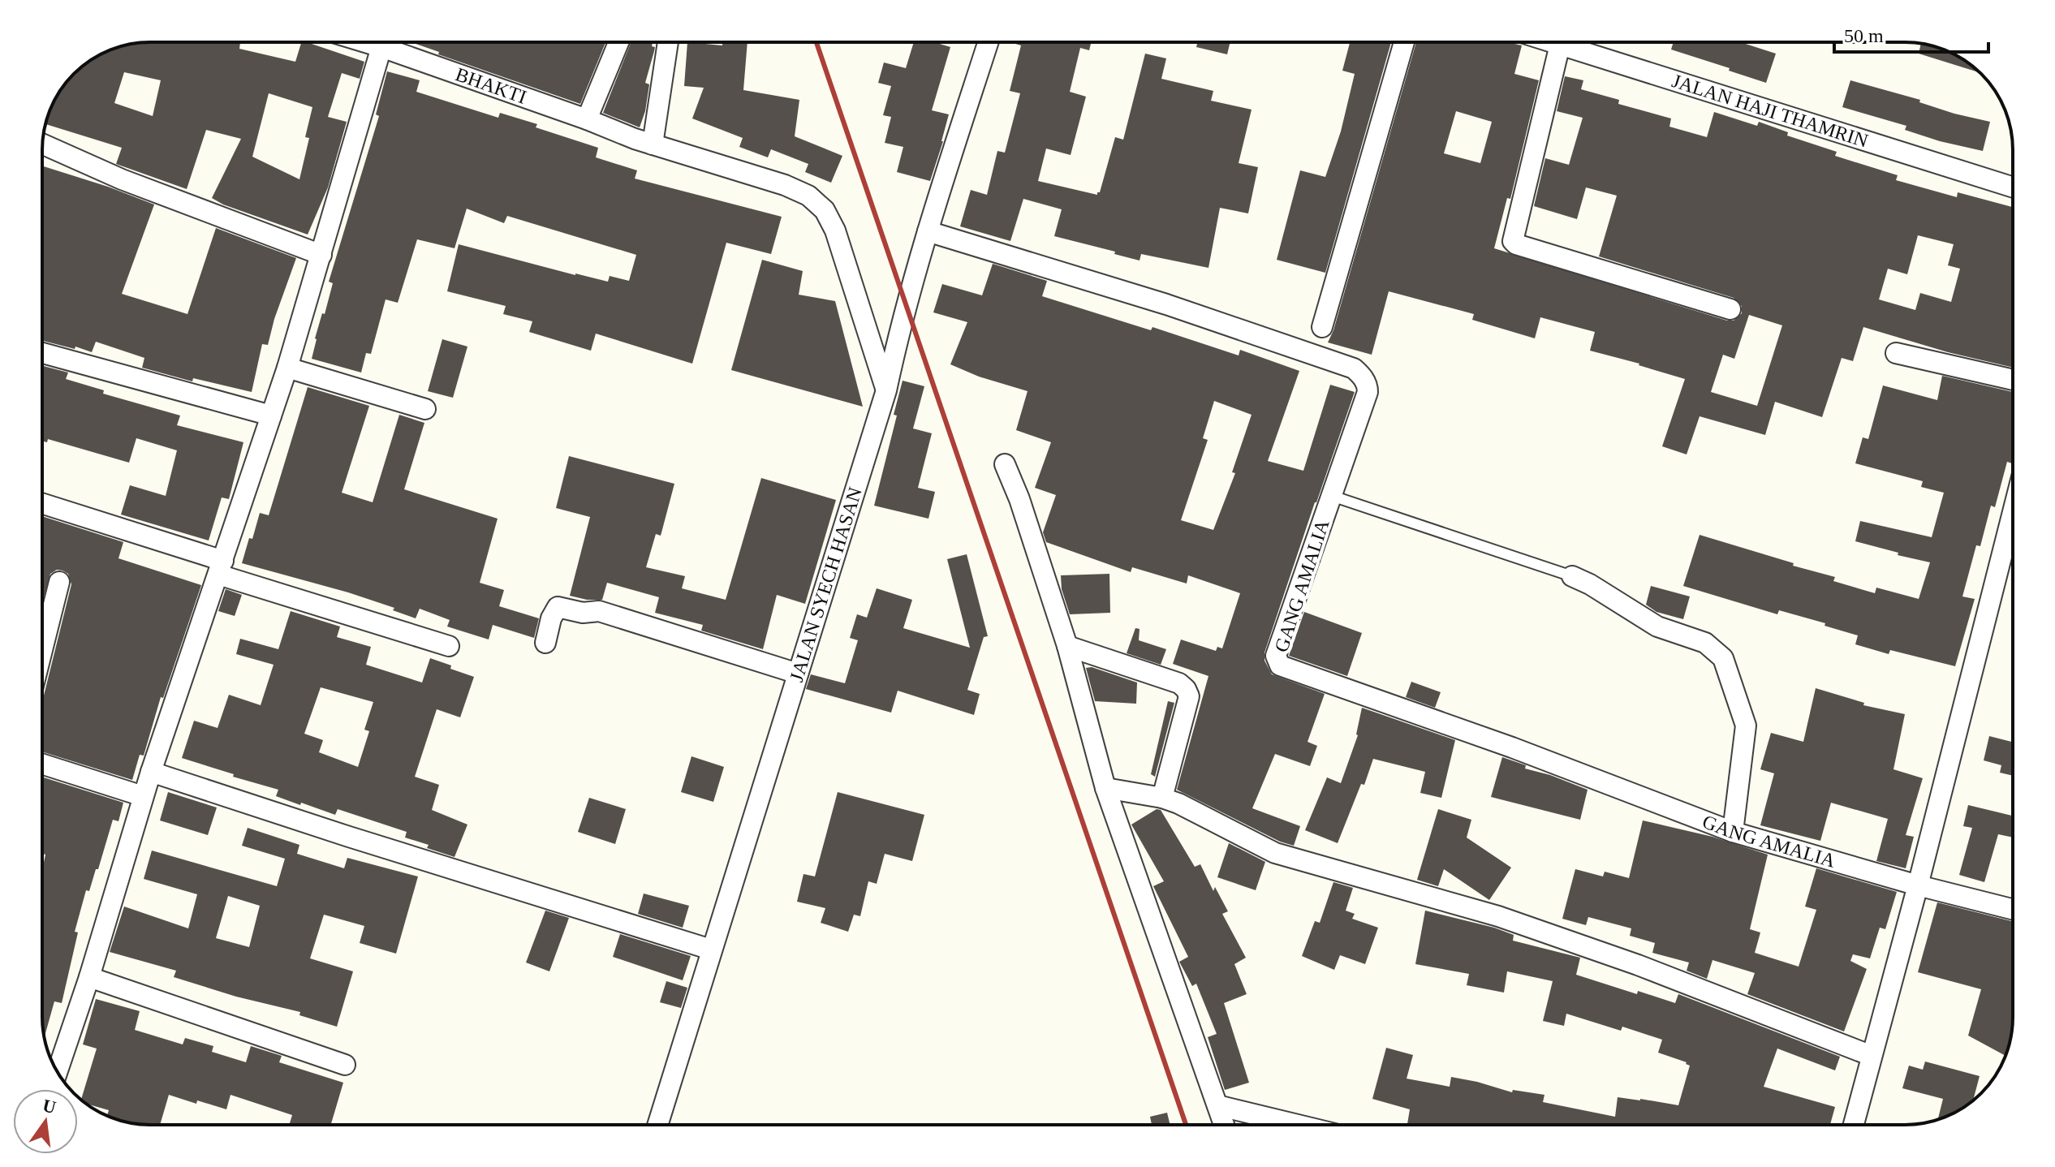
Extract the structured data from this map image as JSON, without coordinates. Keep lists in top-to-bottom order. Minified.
{"streets":{"street":["BHAKTI","JALAN HAJI THAMRIN","JALAN SYECH HASAN","GANG AMALIA"]},"crossings":[["BHAKTI","JALAN SYECH HASAN"],["JALAN SYECH HASAN","GANG AMALIA"]],"scale_bar":"50 m","north":"top"}
